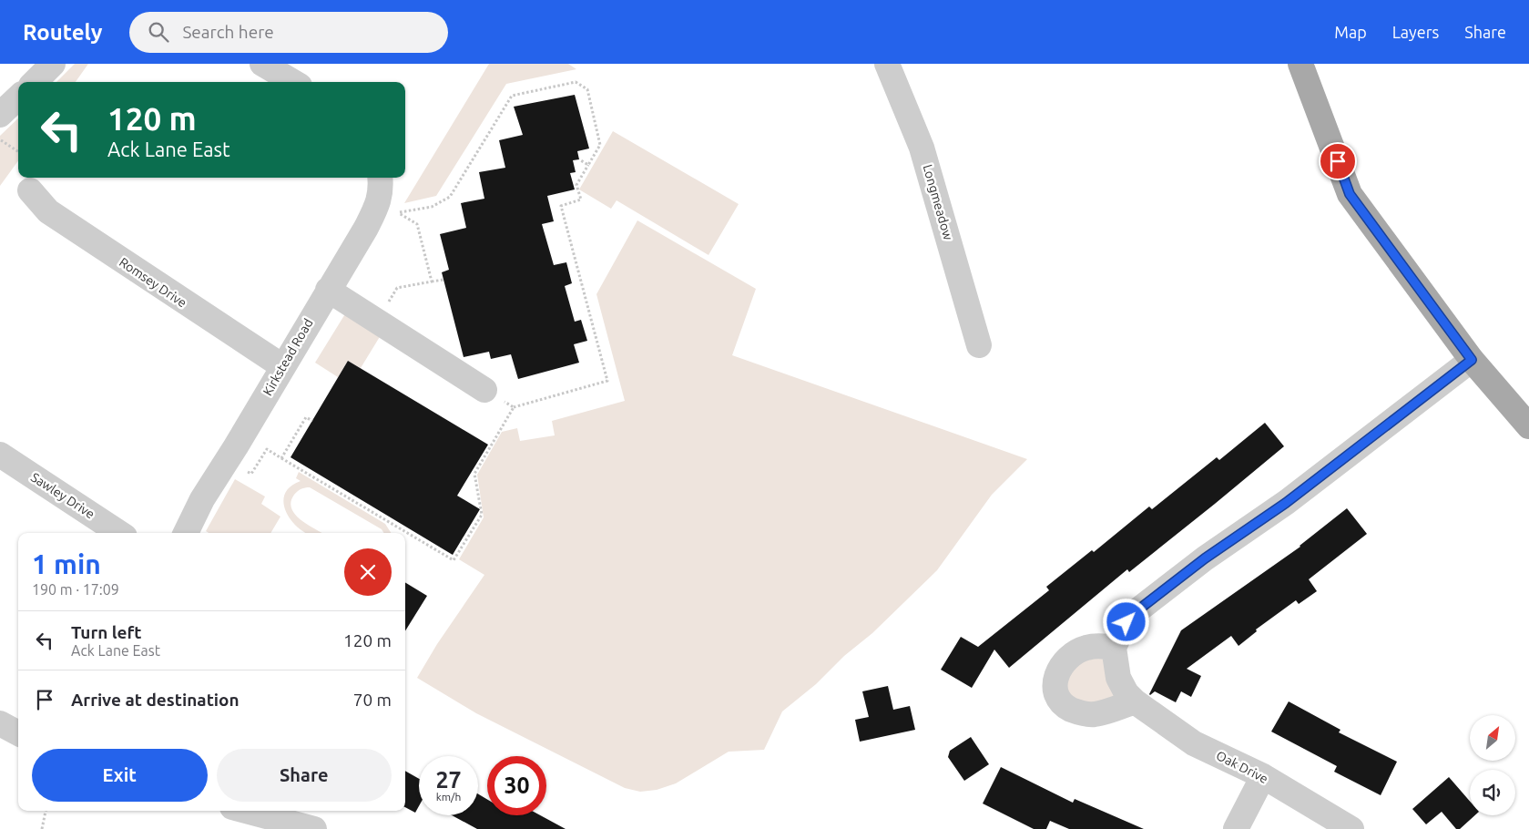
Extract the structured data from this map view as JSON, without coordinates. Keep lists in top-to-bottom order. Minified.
{"streets":{"street":["Longmeadow","Romsey Drive","Kirkstead Road","Sawley Drive","Oak Drive"]},"crossings":[["Romsey Drive","Kirkstead Road"]],"north":"top right","page":{"header":"Routely","search":"Search here","nav":["Map","Layers","Share"],"turn":["120 m","Ack Lane East"],"heading":["1 min","190 m · 17:09"],"list":[{"name":"Turn left","note":"Ack Lane East","value":"120 m"},{"name":"Arrive at destination","value":"70 m"}],"buttons":["Exit","Share"],"speed":"27 km/h","limit":"30"}}
